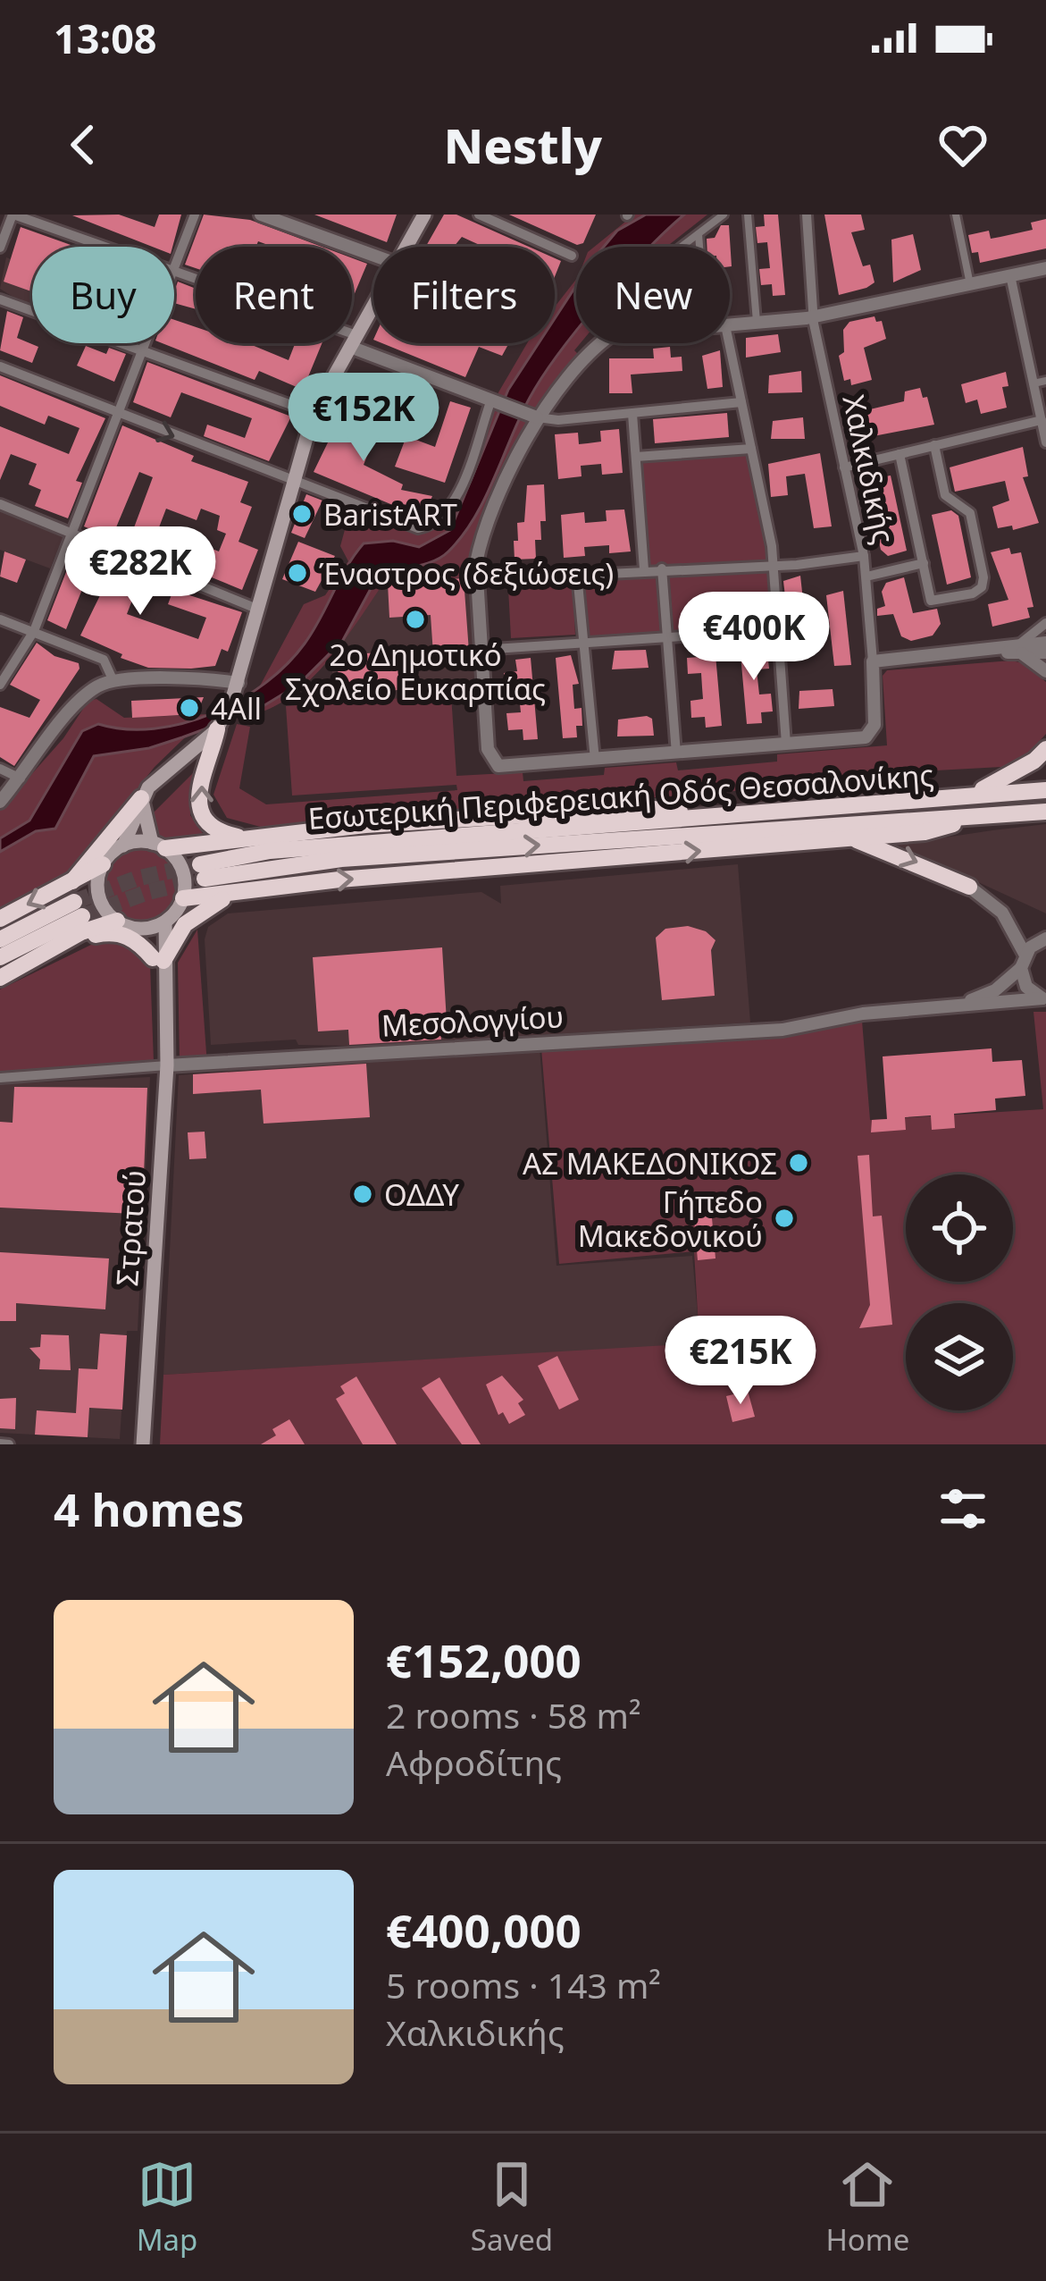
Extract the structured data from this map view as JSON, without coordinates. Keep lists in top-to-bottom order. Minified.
{"streets":{"highway":["Εσωτερική Περιφερειακή Οδός Θεσσαλονίκης"],"main road":["Στρατού"],"street":["Χαλκιδικής","Μεσολογγίου"]},"crossings":[["Μεσολογγίου","Στρατού"]],"places":["BaristART","Έναστρος (δεξιώσεις)","2ο Δημοτικό Σχολείο Ευκαρπίας","4All","ΑΣ ΜΑΚΕΔΟΝΙΚΟΣ","ΟΔΔΥ","Γήπεδο Μακεδονικού"],"page":{"status":"13:08","header":"Nestly","chip":["Buy","Rent","Filters","New"],"price":["€152K","€282K","€400K","€215K"],"heading":"4 homes","list":[{"name":"€152,000","note":"2 rooms · 58 m² · Αφροδίτης"},{"name":"€400,000","note":"5 rooms · 143 m² · Χαλκιδικής"}],"tabs":["Map","Saved","Home"]}}
